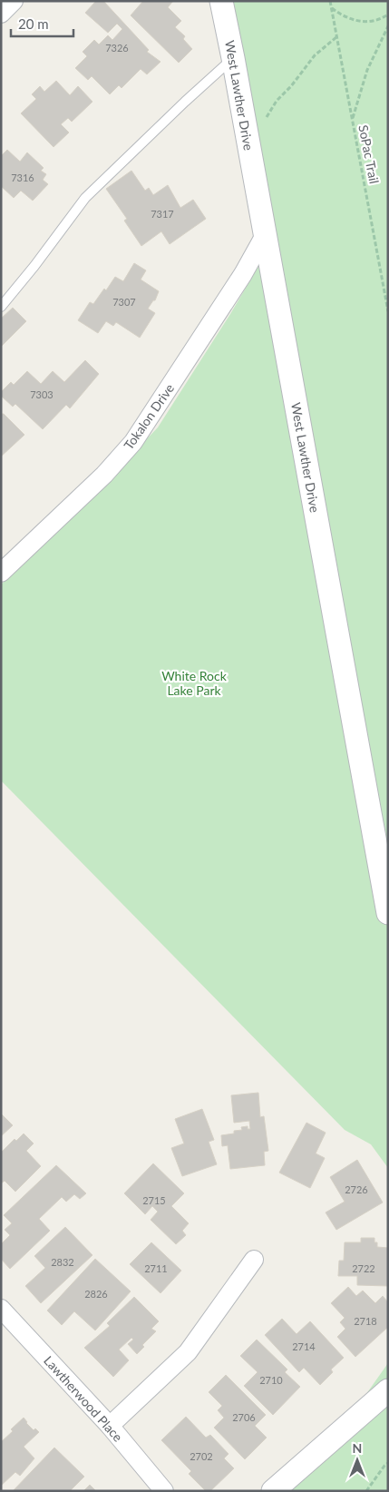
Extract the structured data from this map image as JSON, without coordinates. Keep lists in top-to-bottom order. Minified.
{"streets":{"street":["West Lawther Drive","Tokalon Drive","Lawtherwood Place"],"path":["SoPac Trail"]},"crossings":[["West Lawther Drive","Tokalon Drive"]],"parks":["White Rock Lake Park"],"house_numbers":["7326","7316","7317","7307","7303","2726","2715","2832","2711","2722","2826","2718","2714","2710","2706","2702"],"scale_bar":"20 m","north":"top"}
